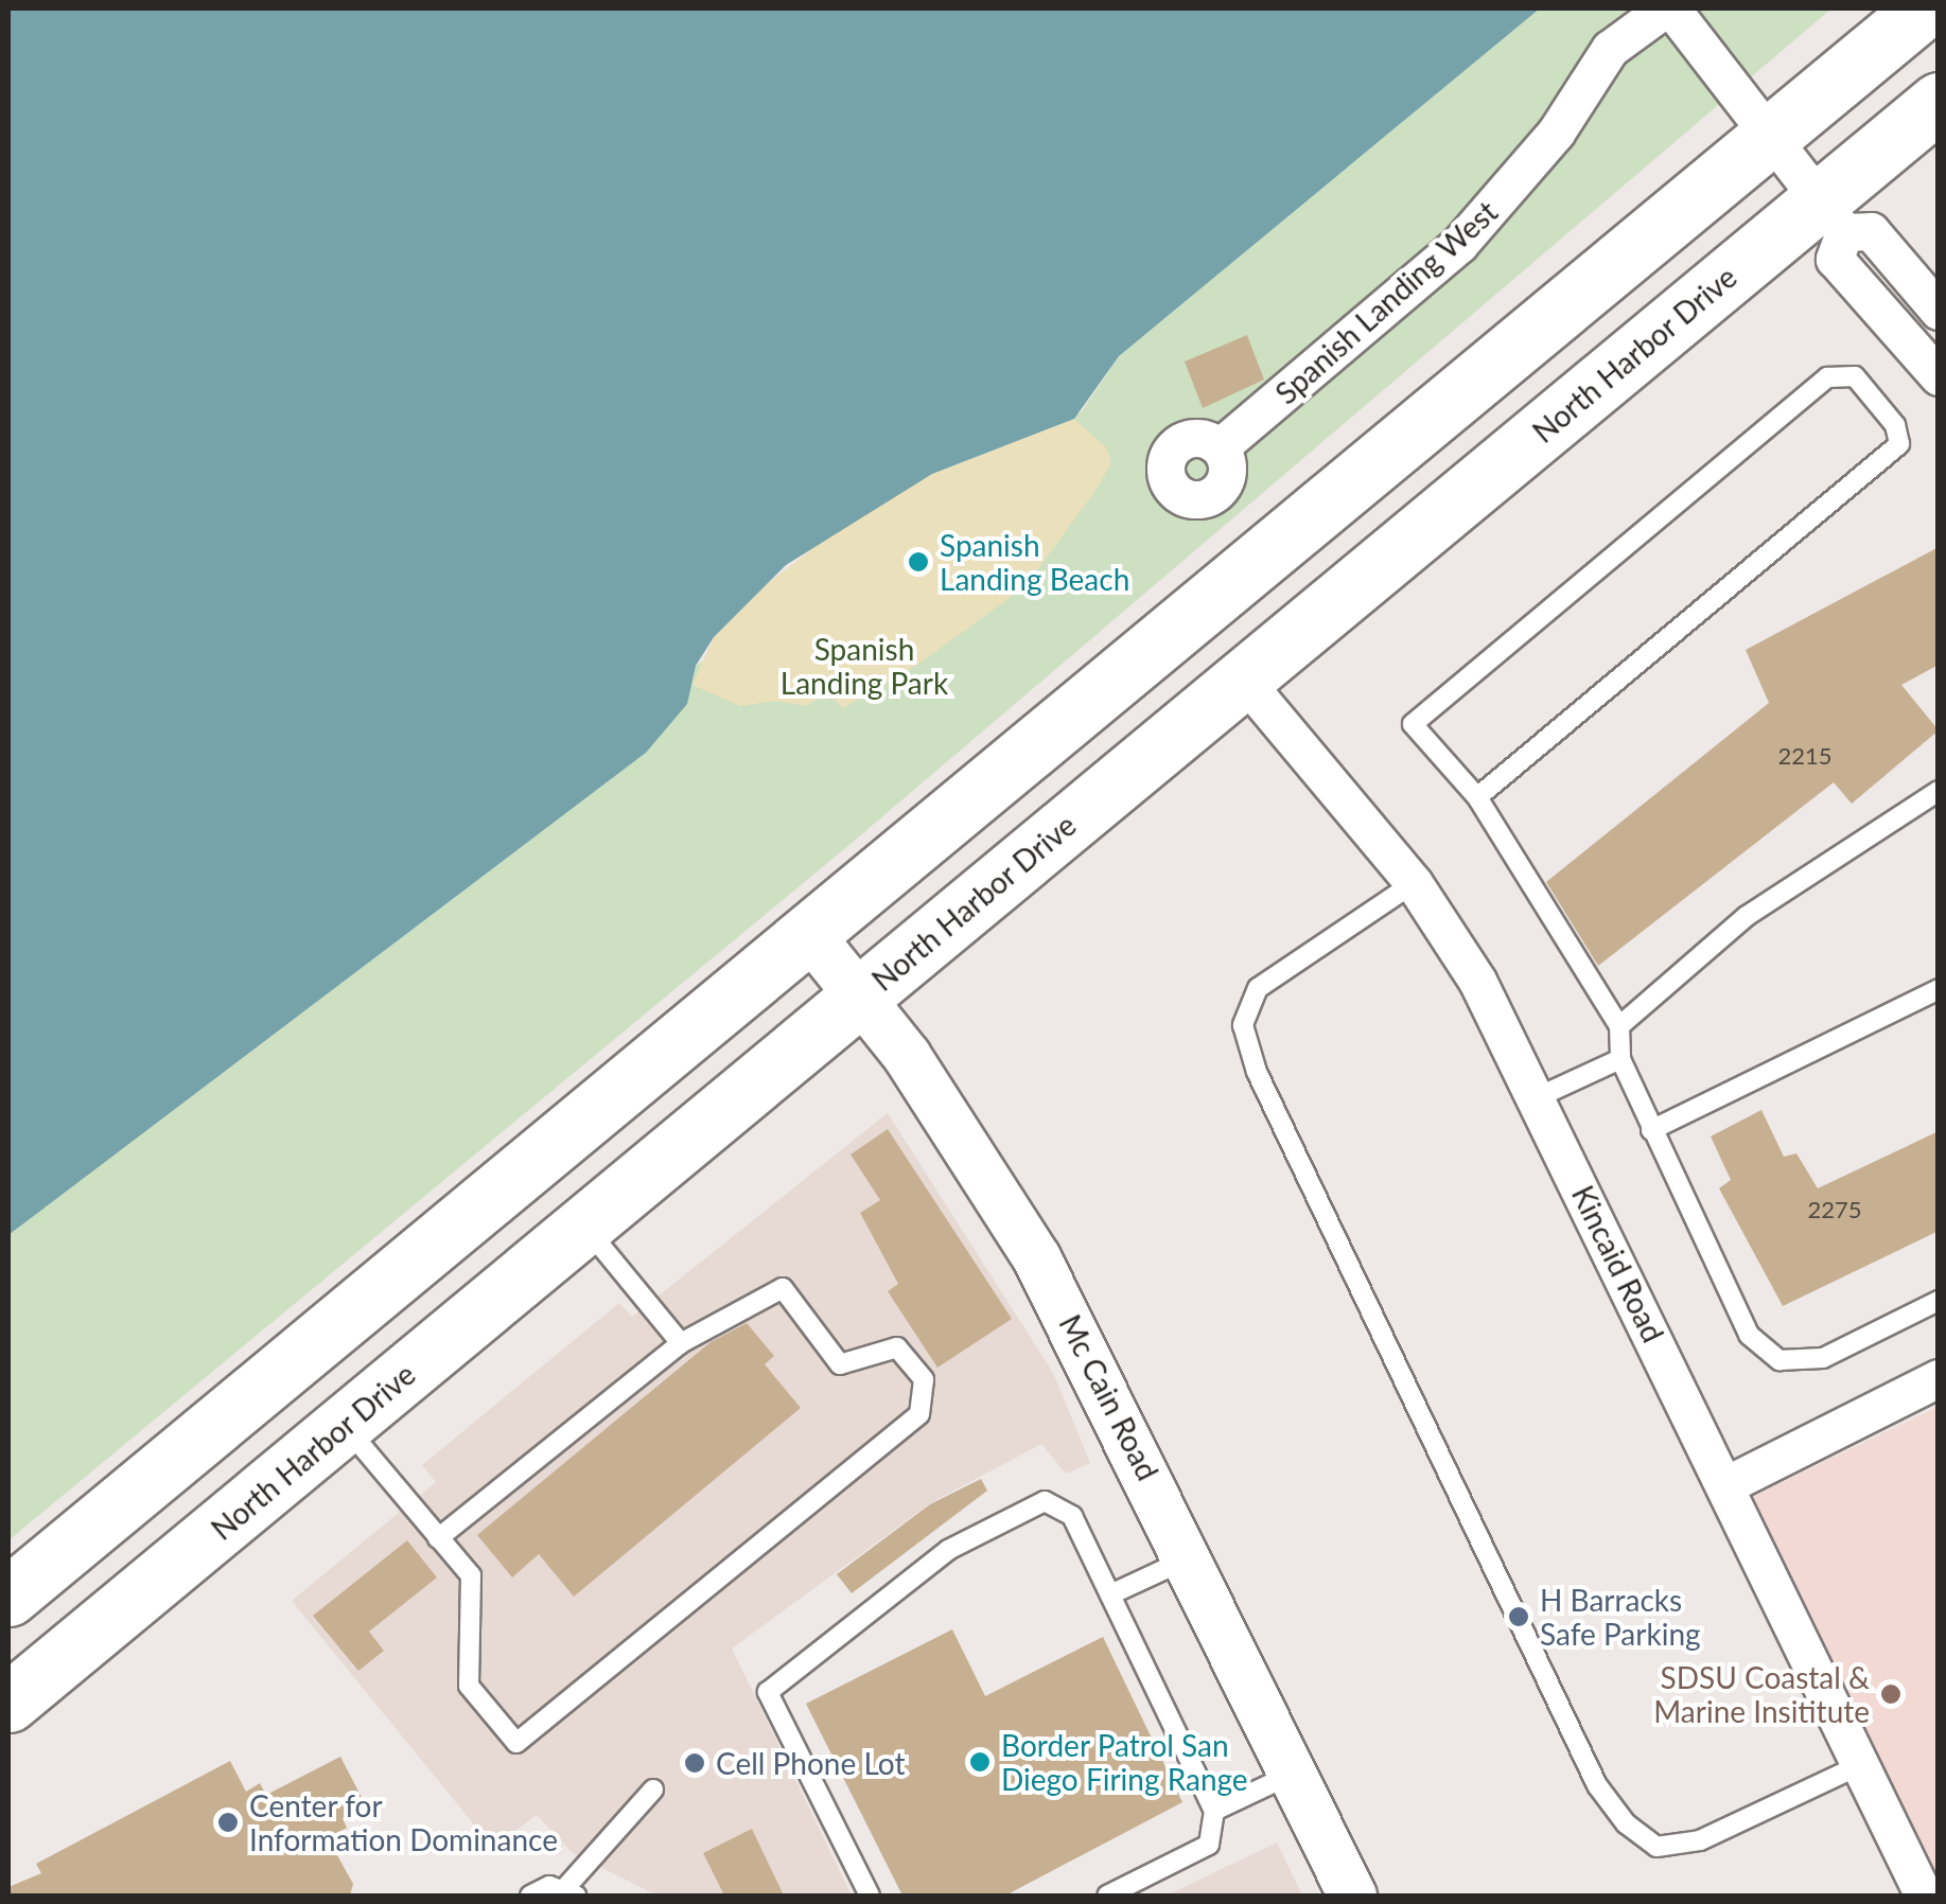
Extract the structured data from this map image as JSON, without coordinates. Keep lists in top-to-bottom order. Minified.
{"streets":{"main road":["North Harbor Drive"],"street":["Spanish Landing West","Kincaid Road","Mc Cain Road"]},"crossings":[["Spanish Landing West","North Harbor Drive"],["North Harbor Drive","Kincaid Road"],["North Harbor Drive","Mc Cain Road"]],"parks":["Spanish Landing Park"],"places":["Spanish Landing Beach","H Barracks Safe Parking","SDSU Coastal & Marine Insititute","Border Patrol San Diego Firing Range","Cell Phone Lot","Center for Information Dominance"],"house_numbers":["2215","2275"]}
